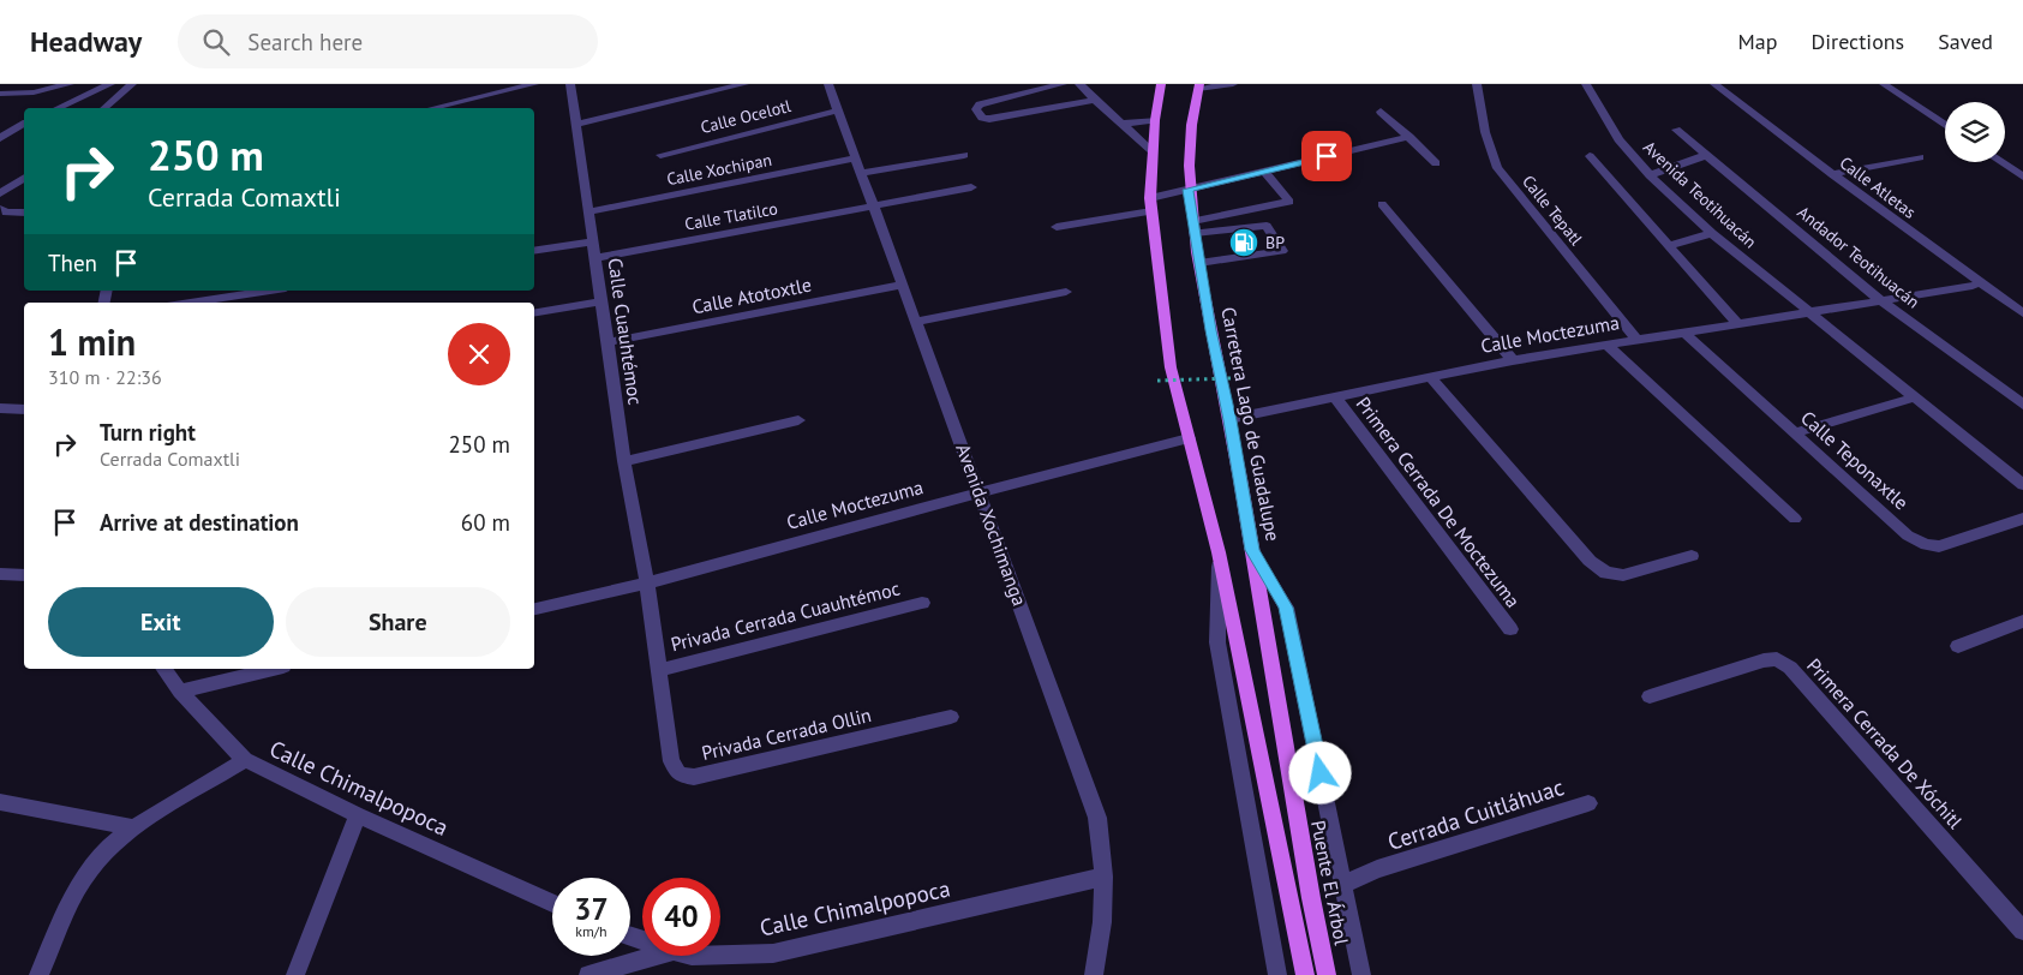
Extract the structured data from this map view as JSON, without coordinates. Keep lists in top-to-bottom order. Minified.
{"streets":{"main road":["Carretera Lago de Guadalupe","Puente El Árbol"],"street":["Calle Ocelotl","Calle Xochipan","Calle Atletas","Avenida Teotihuacán","Calle Tepatl","Calle Tlatilco","Andador Teotihuacán","Calle Atotoxtle","Calle Cuauhtémoc","Calle Moctezuma","Calle Teponaxtle","Primera Cerrada De Moctezuma","Avenida Xochimanga","Privada Cerrada Cuauhtémoc","Privada Cerrada Ollin","Primera Cerrada De Xóchitl","Calle Chimalpopoca","Cerrada Cuitláhuac"]},"crossings":[["Calle Ocelotl","Avenida Xochimanga"],["Calle Xochipan","Calle Cuauhtémoc"],["Calle Xochipan","Avenida Xochimanga"],["Avenida Teotihuacán","Calle Moctezuma"],["Calle Tepatl","Calle Moctezuma"],["Calle Tlatilco","Calle Cuauhtémoc"],["Calle Tlatilco","Avenida Xochimanga"],["Andador Teotihuacán","Calle Moctezuma"],["Calle Atotoxtle","Calle Cuauhtémoc"],["Calle Atotoxtle","Avenida Xochimanga"],["Calle Cuauhtémoc","Calle Moctezuma"],["Calle Cuauhtémoc","Privada Cerrada Ollin"],["Calle Moctezuma","Carretera Lago de Guadalupe"],["Calle Moctezuma","Calle Teponaxtle"],["Calle Moctezuma","Primera Cerrada De Moctezuma"],["Calle Moctezuma","Avenida Xochimanga"],["Calle Moctezuma","Privada Cerrada Ollin"],["Carretera Lago de Guadalupe","Cerrada Cuitláhuac"],["Carretera Lago de Guadalupe","Puente El Árbol"],["Avenida Xochimanga","Calle Chimalpopoca"],["Privada Cerrada Cuauhtémoc","Privada Cerrada Ollin"]],"places":{"fuel station":["BP"]},"page":{"header":"Headway","search":"Search here","nav":["Map","Directions","Saved"],"turn":["250 m","Cerrada Comaxtli"],"then":"Then","heading":["1 min","310 m · 22:36"],"list":[{"name":"Turn right","note":"Cerrada Comaxtli","value":"250 m"},{"name":"Arrive at destination","value":"60 m"}],"buttons":["Exit","Share"],"speed":"37 km/h","limit":"40"}}
